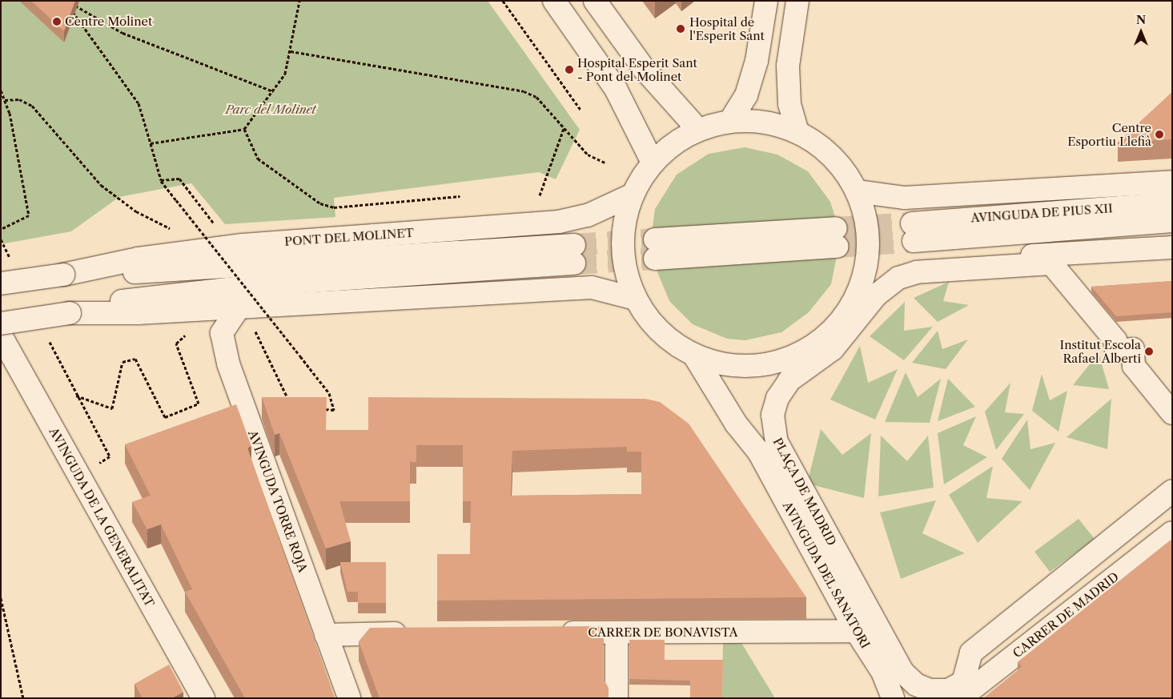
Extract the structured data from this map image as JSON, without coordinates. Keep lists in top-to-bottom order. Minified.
{"streets":{"street":["AVINGUDA DE PIUS XII","PONT DEL MOLINET","PLAÇA DE MADRID","AVINGUDA TORRE ROJA","AVINGUDA DE LA GENERALITAT","AVINGUDA DEL SANATORI","CARRER DE MADRID","CARRER DE BONAVISTA"]},"crossings":[["PONT DEL MOLINET","AVINGUDA TORRE ROJA"],["AVINGUDA DEL SANATORI","CARRER DE BONAVISTA"]],"parks":["Parc del Molinet"],"places":["Centre Molinet","Hospital de l'Esperit Sant","Hospital Esperit Sant - Pont del Molinet","Centre Esportiu Llefià","Institut Escola Rafael Alberti"],"north":"top"}
